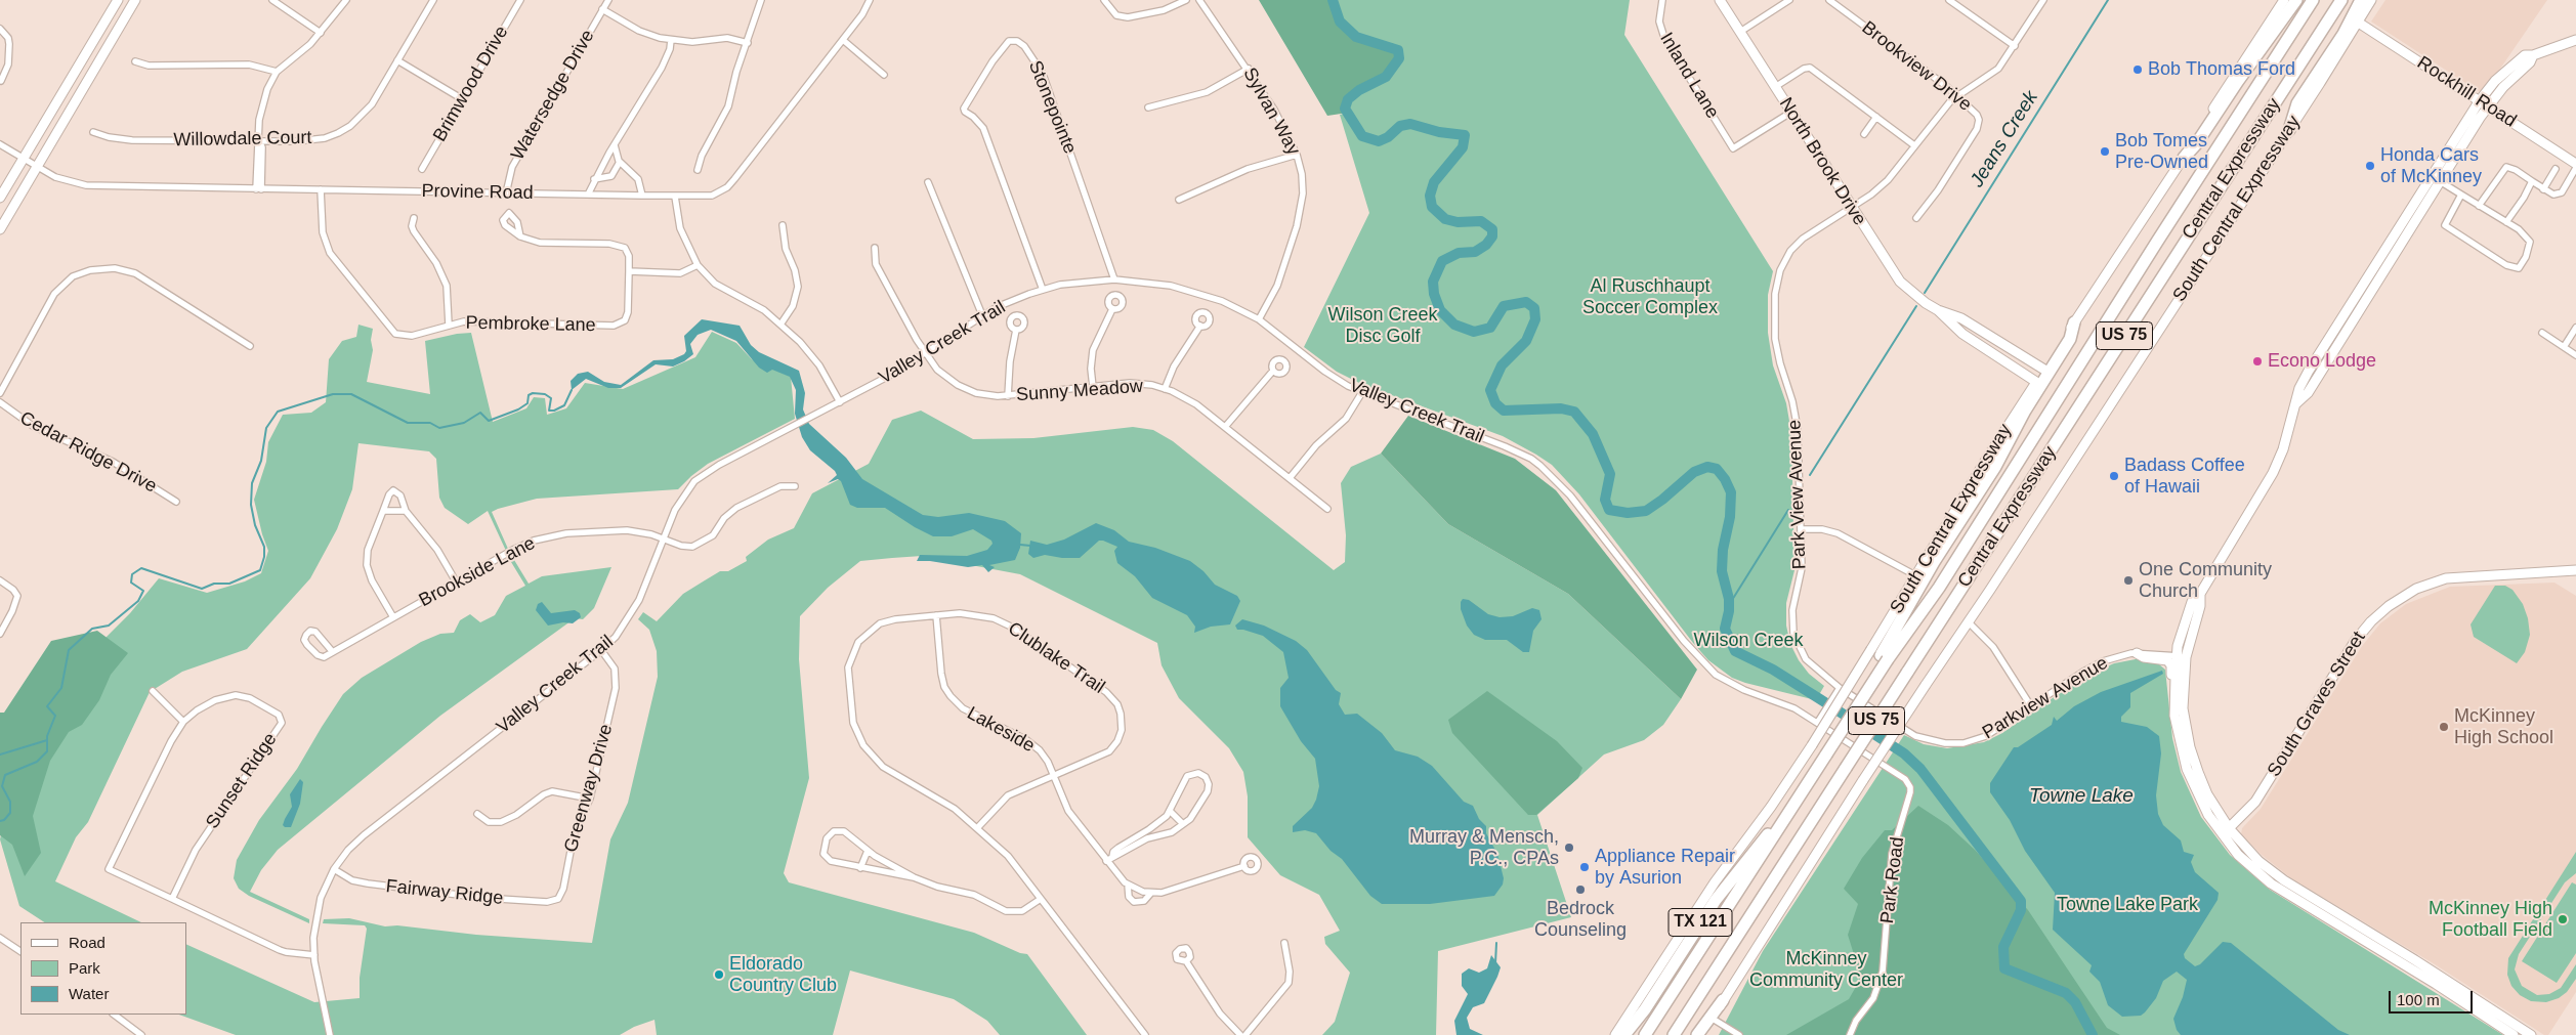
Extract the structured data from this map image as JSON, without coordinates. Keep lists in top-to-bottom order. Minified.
{"streets":{"highway":["Central Expressway","US 75","TX 121"],"main road":["Rockhill Road","North Brook Drive","South Central Expressway","South Graves Street"],"street":["Brookview Drive","Inland Lane","Brimwood Drive","Watersedge Drive","Stonepointe","Sylvan Way","Willowdale Court","Provine Road","Pembroke Lane","Valley Creek Trail","Sunny Meadow","Cedar Ridge Drive","Park View Avenue","Brookside Lane","Clublake Trail","Parkview Avenue","Lakeside","Sunset Ridge","Greenway Drive","Park Road","Fairway Ridge"]},"crossings":[["Brookview Drive","Park View Avenue"],["Inland Lane","North Brook Drive"],["Rockhill Road","South Central Expressway"],["Watersedge Drive","Provine Road"],["Stonepointe","Valley Creek Trail"],["Sylvan Way","Valley Creek Trail"],["North Brook Drive","South Central Expressway"],["North Brook Drive","Park View Avenue"],["Central Expressway","South Central Expressway"],["Central Expressway","TX 121"],["Provine Road","Pembroke Lane"],["South Central Expressway","TX 121"],["Valley Creek Trail","Sunny Meadow"],["Valley Creek Trail","Brookside Lane"],["Valley Creek Trail","Greenway Drive"],["Valley Creek Trail","Park Road"],["Valley Creek Trail","Fairway Ridge"],["Park View Avenue","Parkview Avenue"],["Clublake Trail","Lakeside"],["Greenway Drive","Fairway Ridge"]],"water":["Jeans Creek","Towne Lake"],"parks":["Al Ruschhaupt Soccer Complex","Wilson Creek Disc Golf","Wilson Creek","Towne Lake Park","McKinney Community Center"],"places":["Bob Thomas Ford","Bob Tomes Pre-Owned","Honda Cars of McKinney","Econo Lodge","Badass Coffee of Hawaii","One Community Church","McKinney High School","Murray & Mensch, P.C., CPAs","Appliance Repair by Asurion","Bedrock Counseling","McKinney High Football Field","Eldorado Country Club"],"legend":["Road","Park","Water"],"scale_bar":"100 m"}
